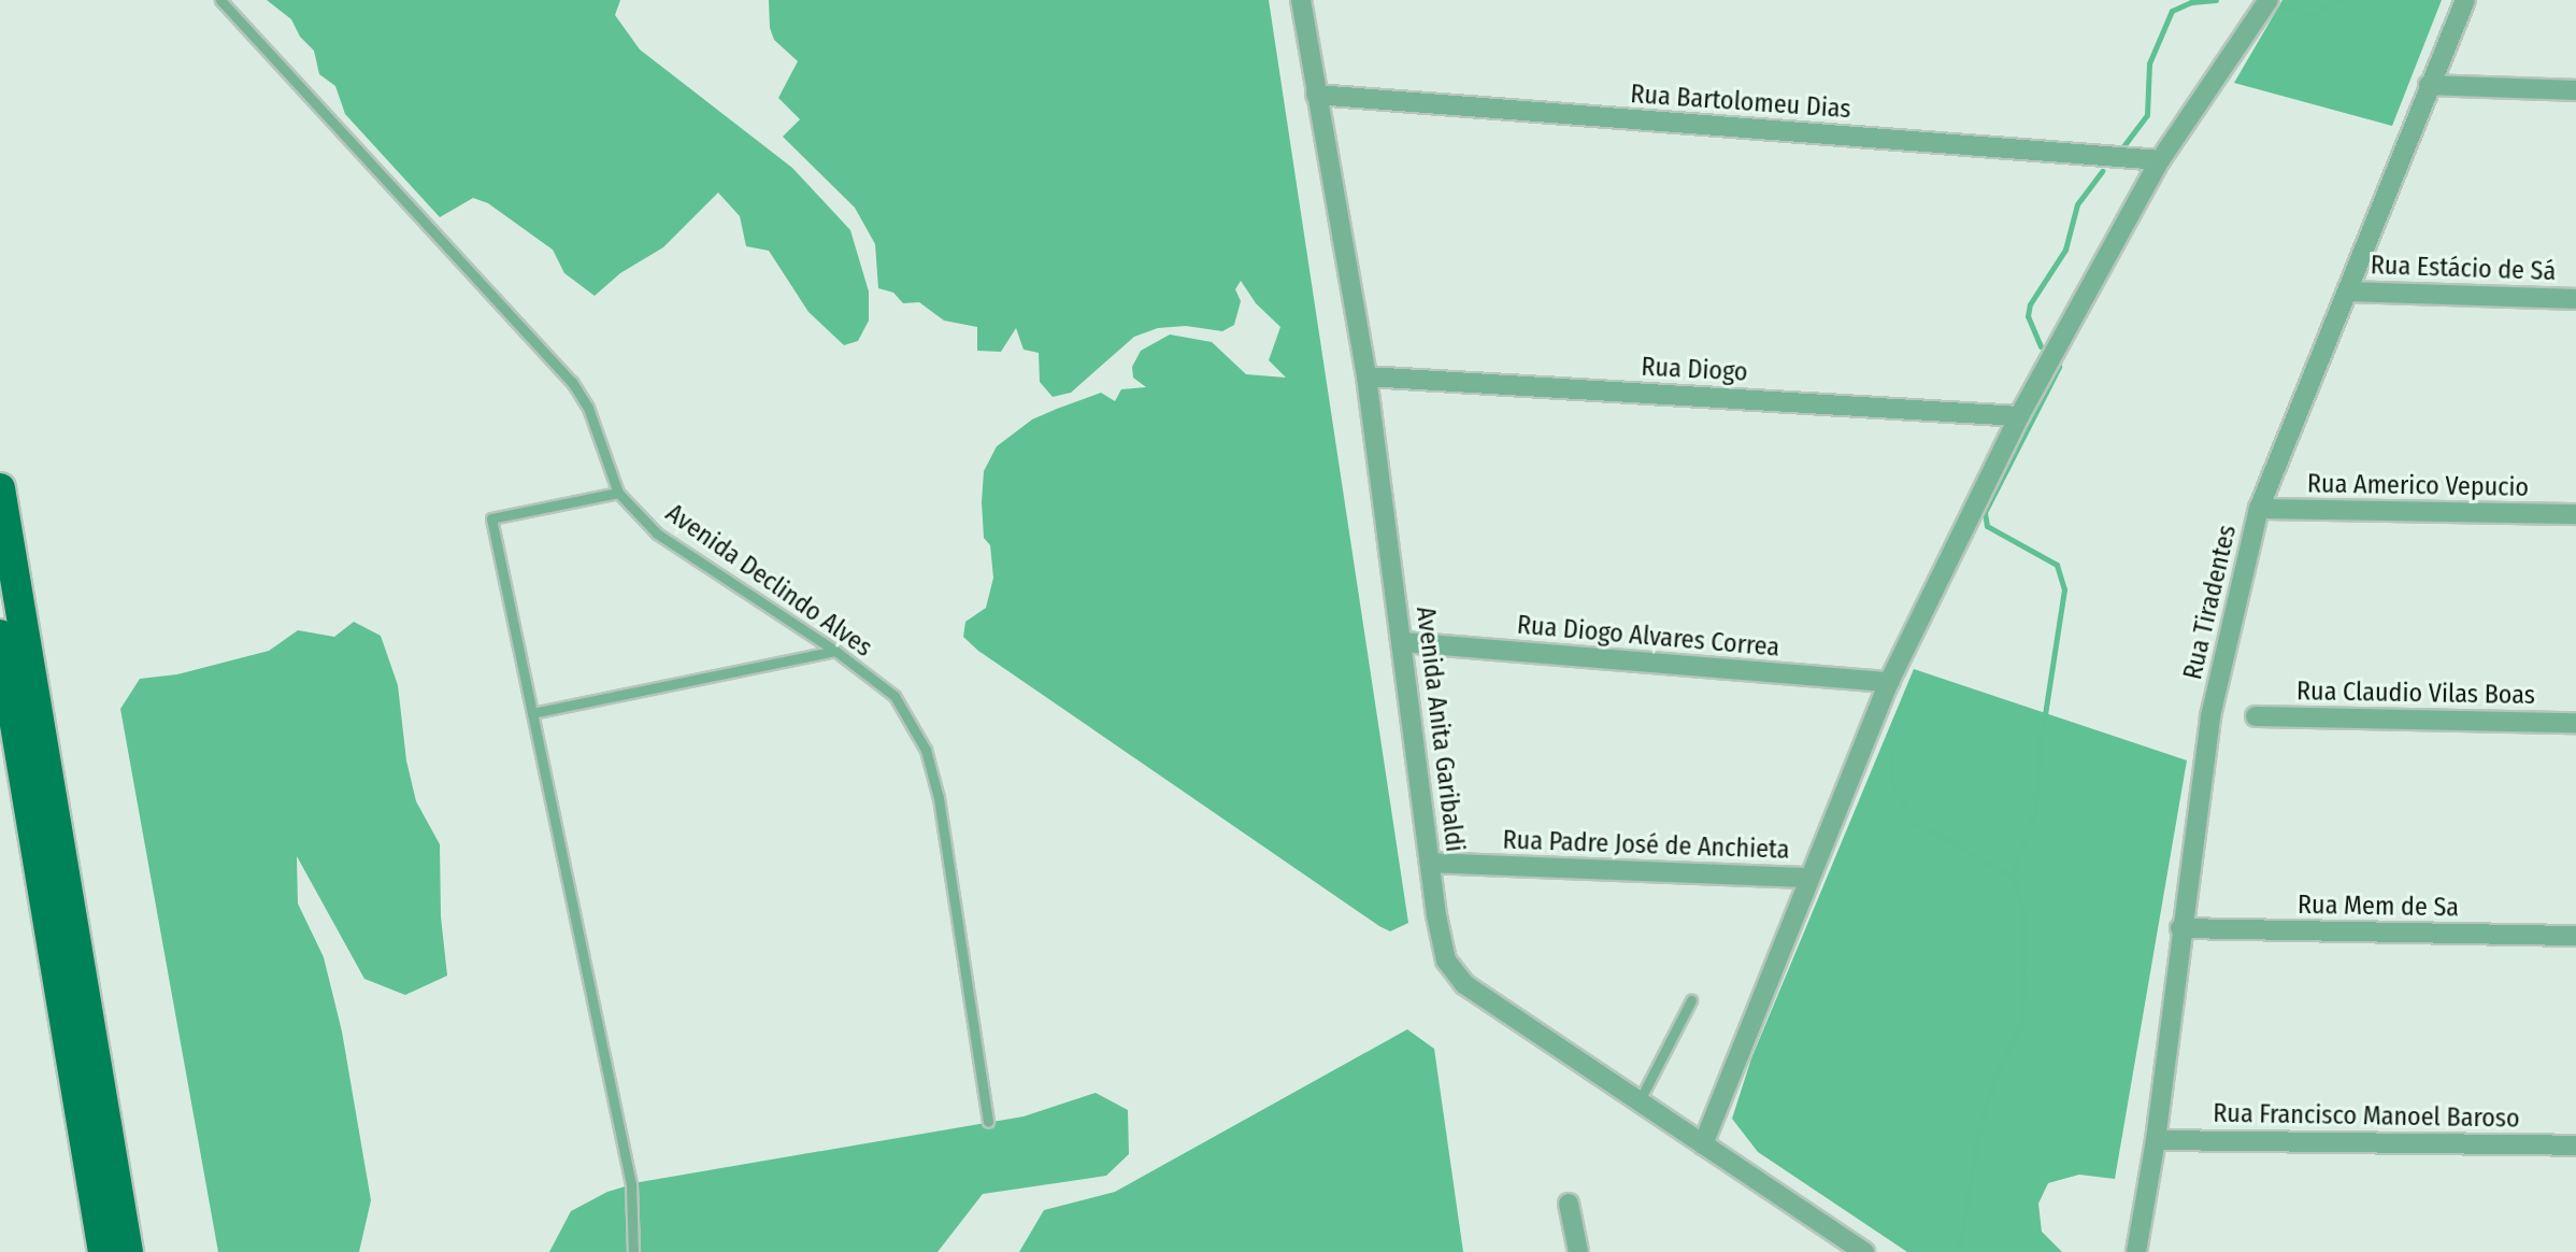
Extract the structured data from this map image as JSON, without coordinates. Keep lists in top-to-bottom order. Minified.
{"streets":{"street":["Rua Bartolomeu Dias","Rua Estácio de Sá","Rua Diogo","Rua Americo Vepucio","Rua Tiradentes","Rua Diogo Alvares Correa","Rua Claudio Vilas Boas","Avenida Anita Garibaldi","Rua Padre José de Anchieta","Rua Mem de Sa","Rua Francisco Manoel Baroso"],"lane":["Avenida Declindo Alves"]},"crossings":[["Rua Bartolomeu Dias","Avenida Anita Garibaldi"],["Rua Estácio de Sá","Rua Tiradentes"],["Rua Diogo","Avenida Anita Garibaldi"],["Rua Americo Vepucio","Rua Tiradentes"],["Rua Tiradentes","Rua Mem de Sa"],["Rua Tiradentes","Rua Francisco Manoel Baroso"],["Rua Diogo Alvares Correa","Avenida Anita Garibaldi"],["Avenida Anita Garibaldi","Rua Padre José de Anchieta"]]}
